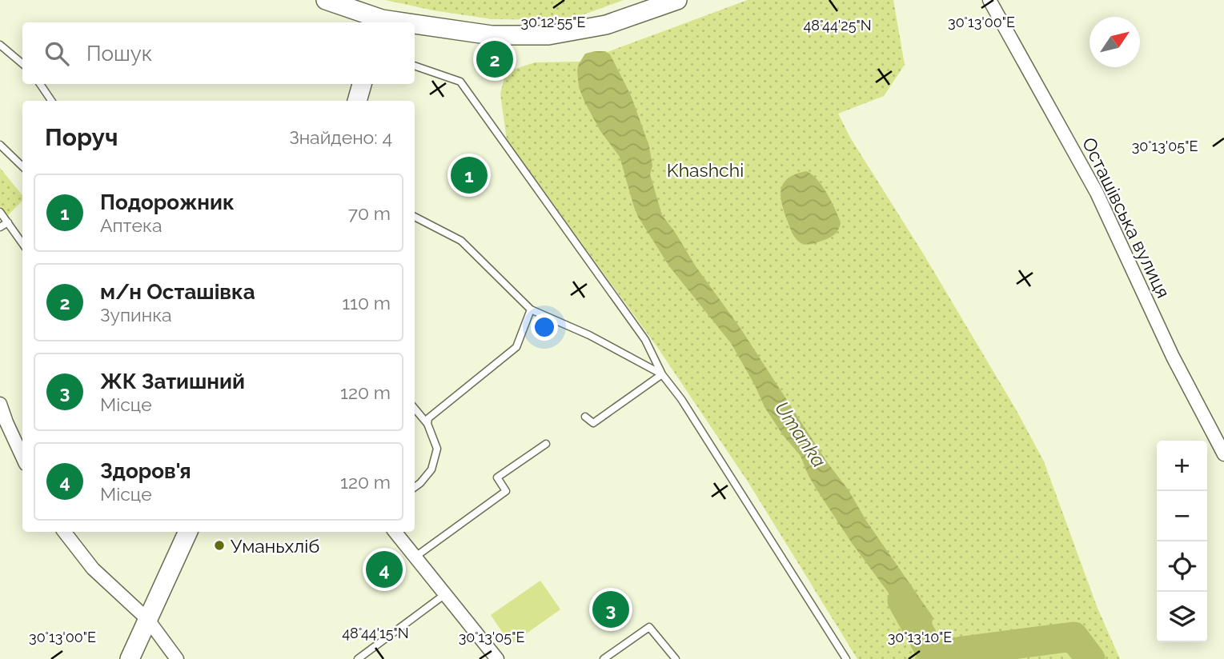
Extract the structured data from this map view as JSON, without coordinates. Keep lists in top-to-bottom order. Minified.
{"streets":{"street":["Осташівська вулиця"]},"water":["Umanka"],"parks":["Khashchi"],"places":["Уманьхліб"],"north":"top right","page":{"search":"Пошук","pins":["2","1","4","3"],"heading":["Поруч","Знайдено: 4"],"list":[{"mark":"1","name":"Подорожник","note":"Аптека","value":"70 m"},{"mark":"2","name":"м/н Осташівка","note":"Зупинка","value":"110 m"},{"mark":"3","name":"ЖК Затишний","note":"Місце","value":"120 m"},{"mark":"4","name":"Здоров'я","note":"Місце","value":"120 m"}],"map_buttons":["+","−"]},"coordinates":["30°12'55\"E","30°13'00\"E","48°44'25\"N","30°13'05\"E","48°44'15\"N","30°13'10\"E"]}
